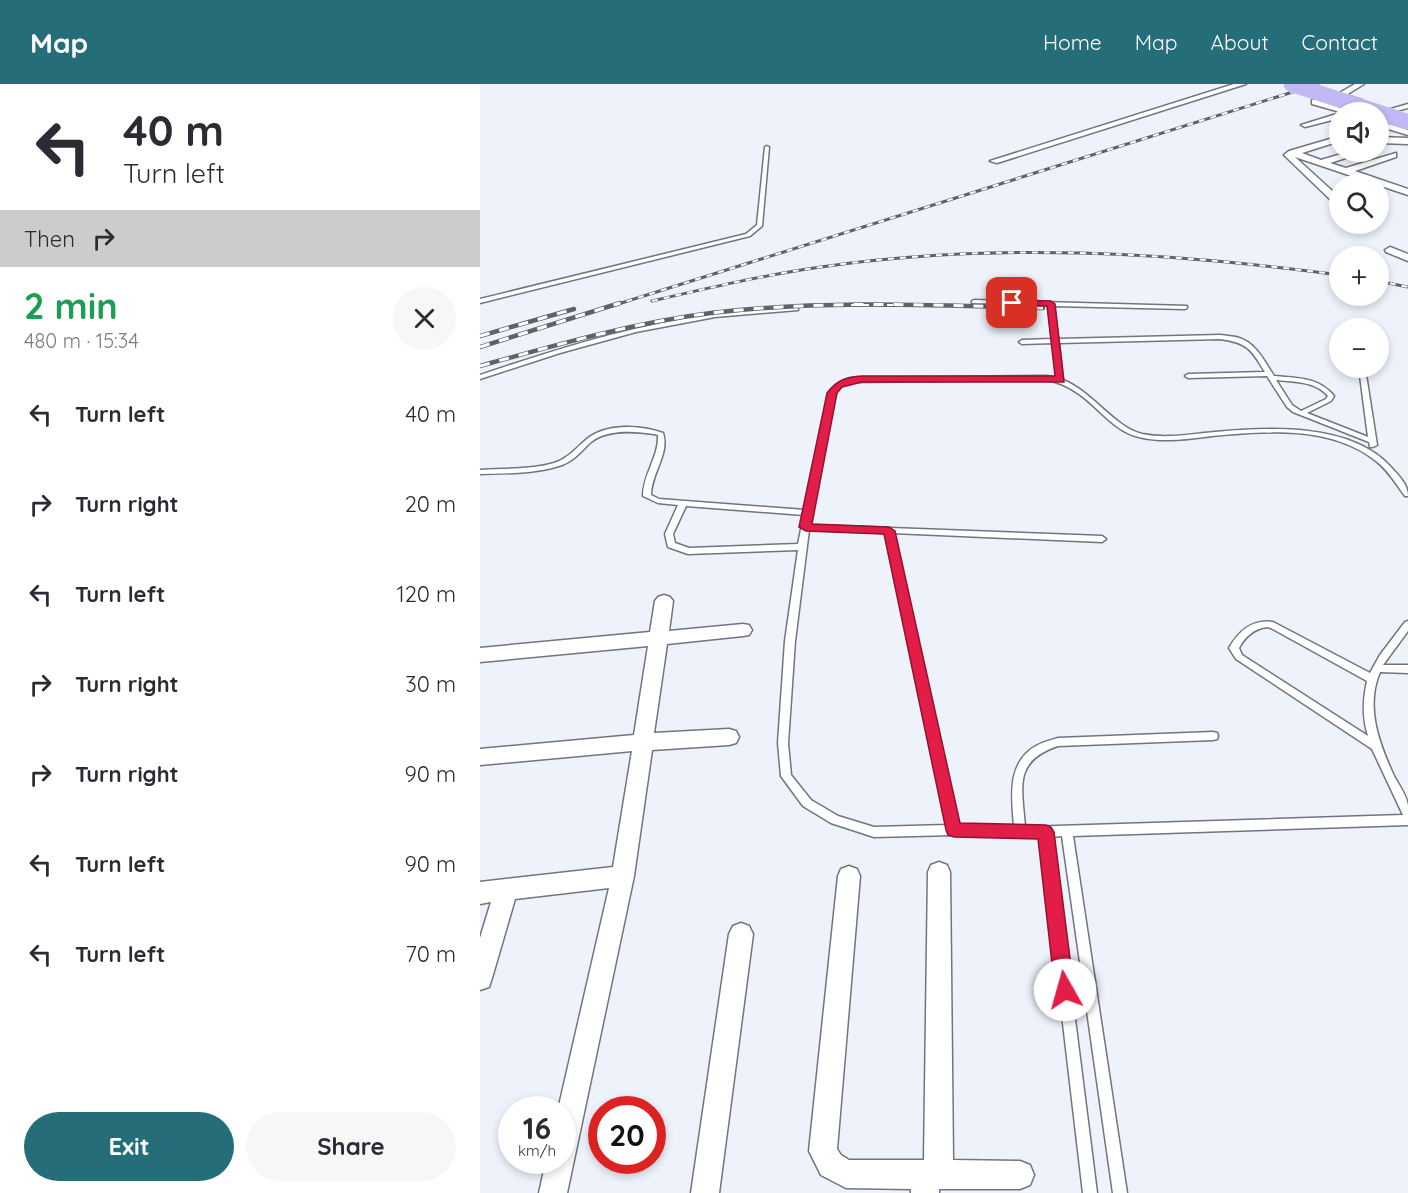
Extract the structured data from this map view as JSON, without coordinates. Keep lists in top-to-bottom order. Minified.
{"page":{"header":"Map","nav":["Home","Map","About","Contact"],"turn":["40 m","Turn left"],"map_buttons":["+","−"],"then":"Then","heading":["2 min","480 m · 15:34"],"list":[{"name":"Turn left","value":"40 m"},{"name":"Turn right","value":"20 m"},{"name":"Turn left","value":"120 m"},{"name":"Turn right","value":"30 m"},{"name":"Turn right","value":"90 m"},{"name":"Turn left","value":"90 m"},{"name":"Turn left","value":"70 m"}],"speed":"16 km/h","limit":"20","buttons":["Exit","Share"]}}
